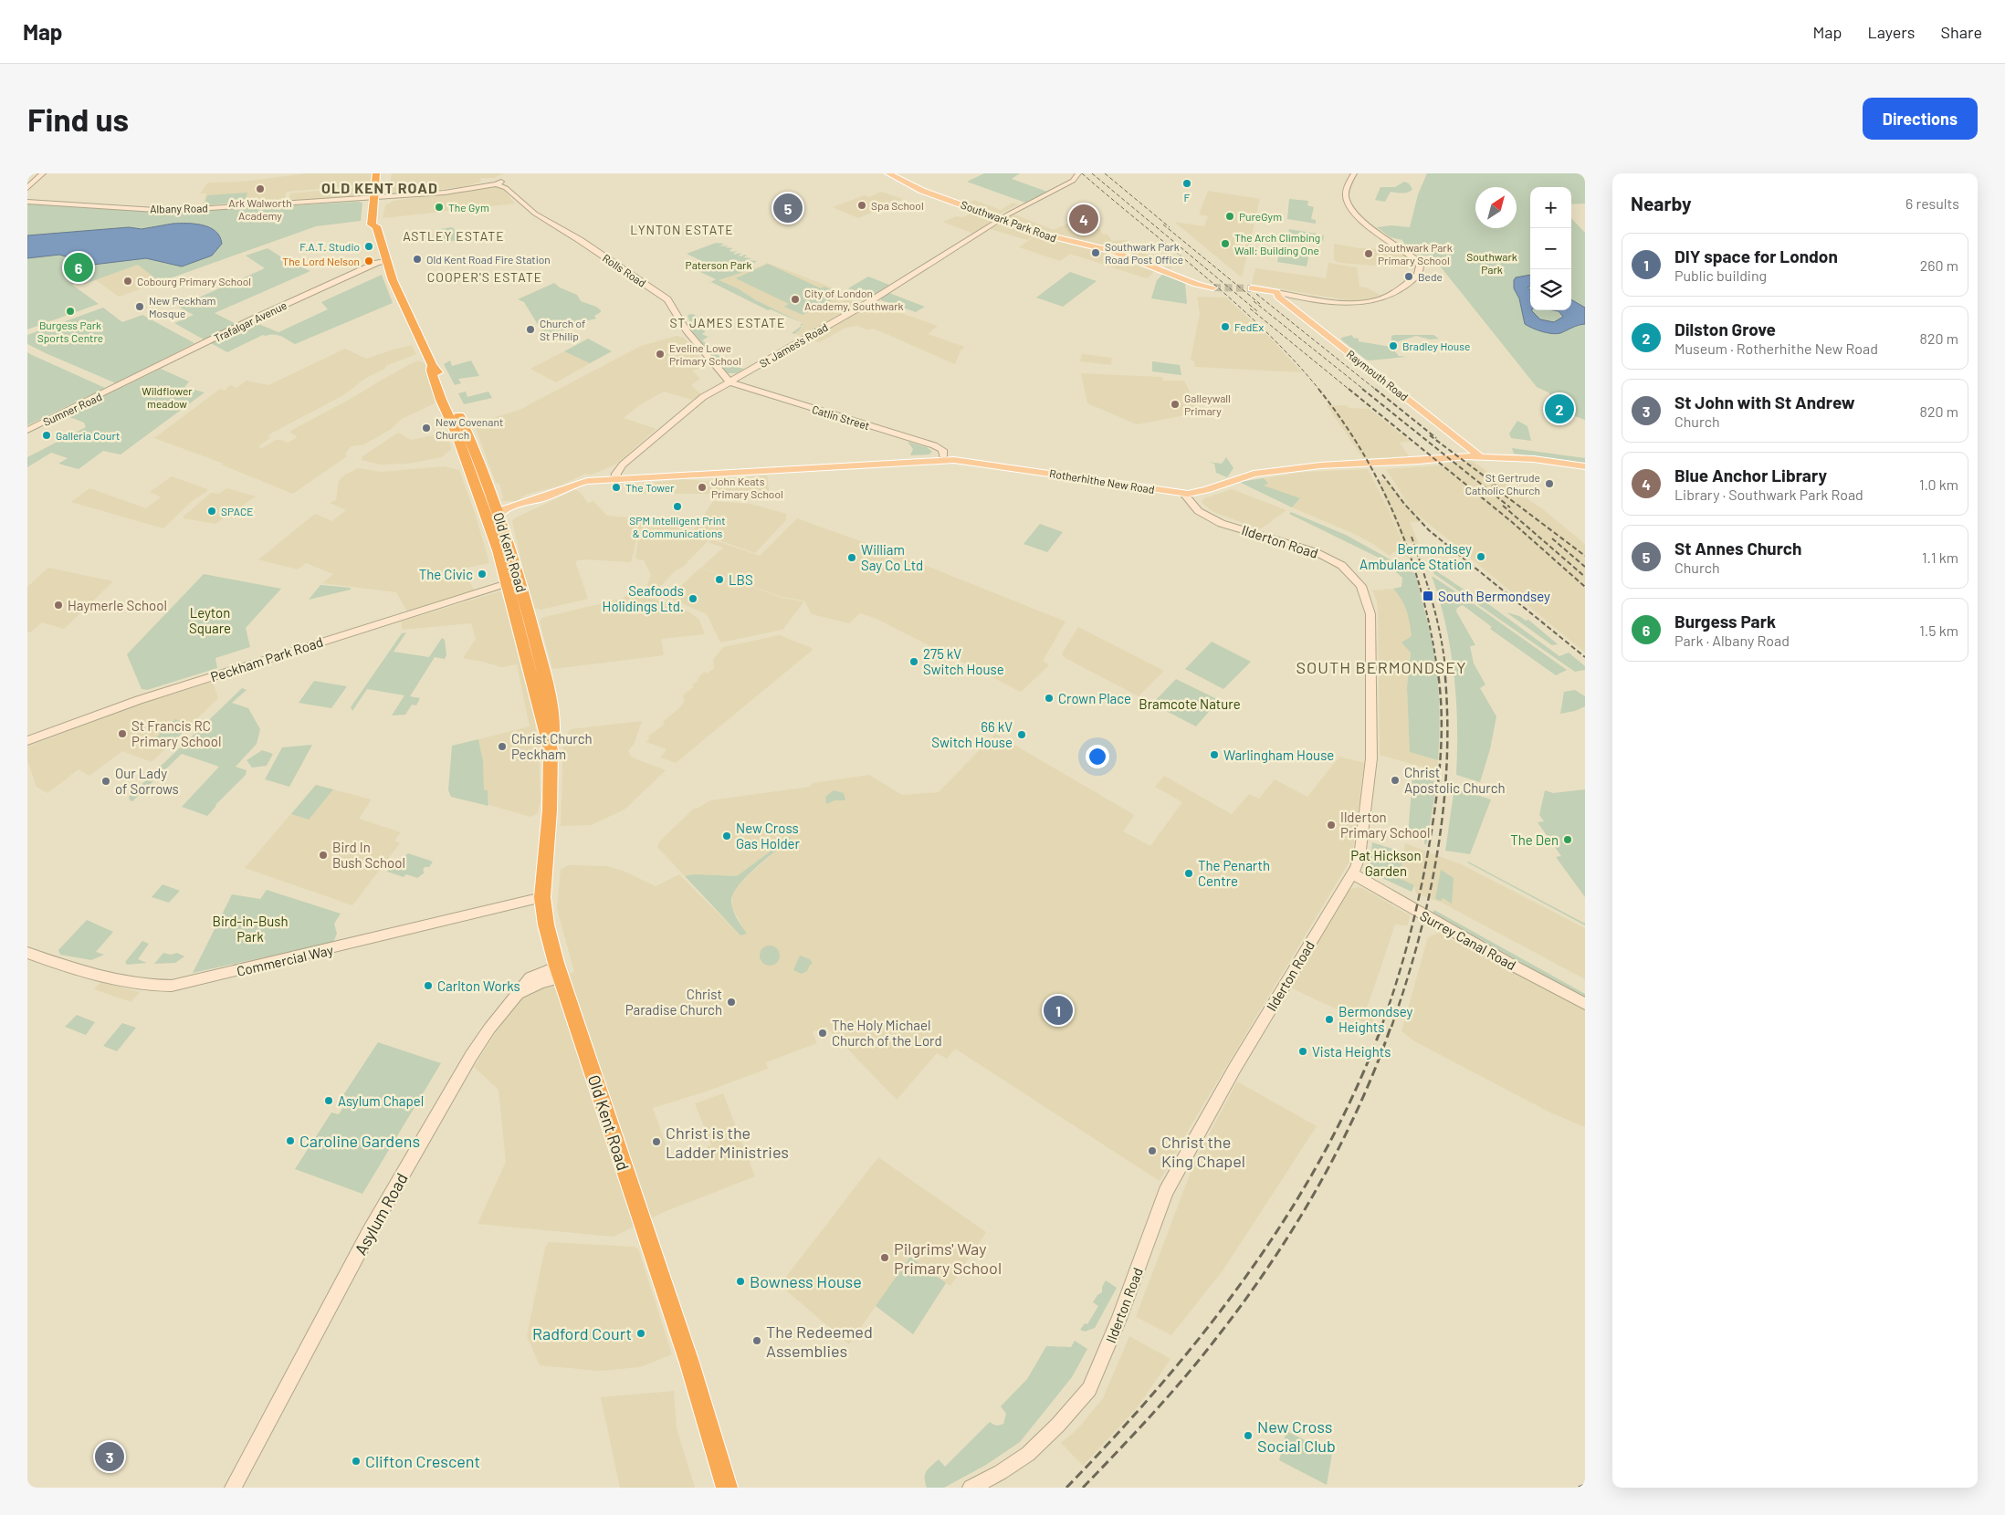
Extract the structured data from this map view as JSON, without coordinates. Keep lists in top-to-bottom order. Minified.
{"streets":{"highway":["Old Kent Road"],"main road":["Southwark Park Road","Raymouth Road","Rotherhithe New Road"],"street":["Albany Road","Rolls Road","Trafalgar Avenue","St James's Road","Sumner Road","Catlin Street","Ilderton Road","Peckham Park Road","Surrey Canal Road","Commercial Way","Asylum Road"]},"crossings":[["Albany Road","Old Kent Road"],["Southwark Park Road","St James's Road"],["Rolls Road","St James's Road"],["Rolls Road","Catlin Street"],["Trafalgar Avenue","Sumner Road"],["Trafalgar Avenue","Old Kent Road"],["St James's Road","Catlin Street"],["St James's Road","Rotherhithe New Road"],["Raymouth Road","Rotherhithe New Road"],["Catlin Street","Rotherhithe New Road"],["Rotherhithe New Road","Ilderton Road"],["Ilderton Road","Surrey Canal Road"],["Old Kent Road","Peckham Park Road"],["Old Kent Road","Commercial Way"],["Old Kent Road","Asylum Road"]],"districts":["OLD KENT ROAD","LYNTON ESTATE","ASTLEY ESTATE","COOPER'S ESTATE","ST JAMES ESTATE","SOUTH BERMONDSEY"],"parks":["Southwark Park","Paterson Park","Wildflower meadow","Leyton Square","Bramcote Nature","Pat Hickson Garden","Bird-in-Bush Park"],"places":{"other":["F","Ark Walworth Academy","Spa School","The Gym","PureGym","The Arch Climbing Wall: Building One","F.A.T. Studio","Southwark Park Road Post Office","Southwark Park Primary School","Old Kent Road Fire Station","The Lord Nelson","Bede","Cobourg Primary School","City of London Academy, Southwark","New Peckham Mosque","Burgess Park Sports Centre","FedEx","Church of St Philip","Bradley House","Eveline Lowe Primary School","Galleywall Primary","New Covenant Church","Galleria Court","St Gertrude Catholic Church","The Tower","John Keats Primary School","SPM Intelligent Print & Communications","SPACE","Bermondsey Ambulance Station","William Say Co Ltd","The Civic","LBS","Seafoods Holidings Ltd.","Haymerle School","275 kV Switch House","Crown Place","St Francis RC Primary School","66 kV Switch House","Christ Church Peckham","Warlingham House","Christ Apostolic Church","Our Lady of Sorrows","Ilderton Primary School","New Cross Gas Holder","The Den","Bird In Bush School","The Penarth Centre","Carlton Works","Christ Paradise Church","Bermondsey Heights","The Holy Michael Church of the Lord","Vista Heights","Asylum Chapel","Caroline Gardens","Christ is the Ladder Ministries","Christ the King Chapel","Pilgrims' Way Primary School","Bowness House","Radford Court","The Redeemed Assemblies","New Cross Social Club","Clifton Crescent"],"transit":["South Bermondsey"]},"north":"top right","page":{"header":"Map","nav":["Map","Layers","Share"],"buttons":"Directions","title":"Find us","heading":["Nearby","6 results"],"map_buttons":["+","−"],"pins":["5","4","6","2","1","3"],"list":[{"mark":"1","name":"DIY space for London","note":"Public building","value":"260 m"},{"mark":"2","name":"Dilston Grove","note":"Museum · Rotherhithe New Road","value":"820 m"},{"mark":"3","name":"St John with St Andrew","note":"Church","value":"820 m"},{"mark":"4","name":"Blue Anchor Library","note":"Library · Southwark Park Road","value":"1.0 km"},{"mark":"5","name":"St Annes Church","note":"Church","value":"1.1 km"},{"mark":"6","name":"Burgess Park","note":"Park · Albany Road","value":"1.5 km"}]}}
